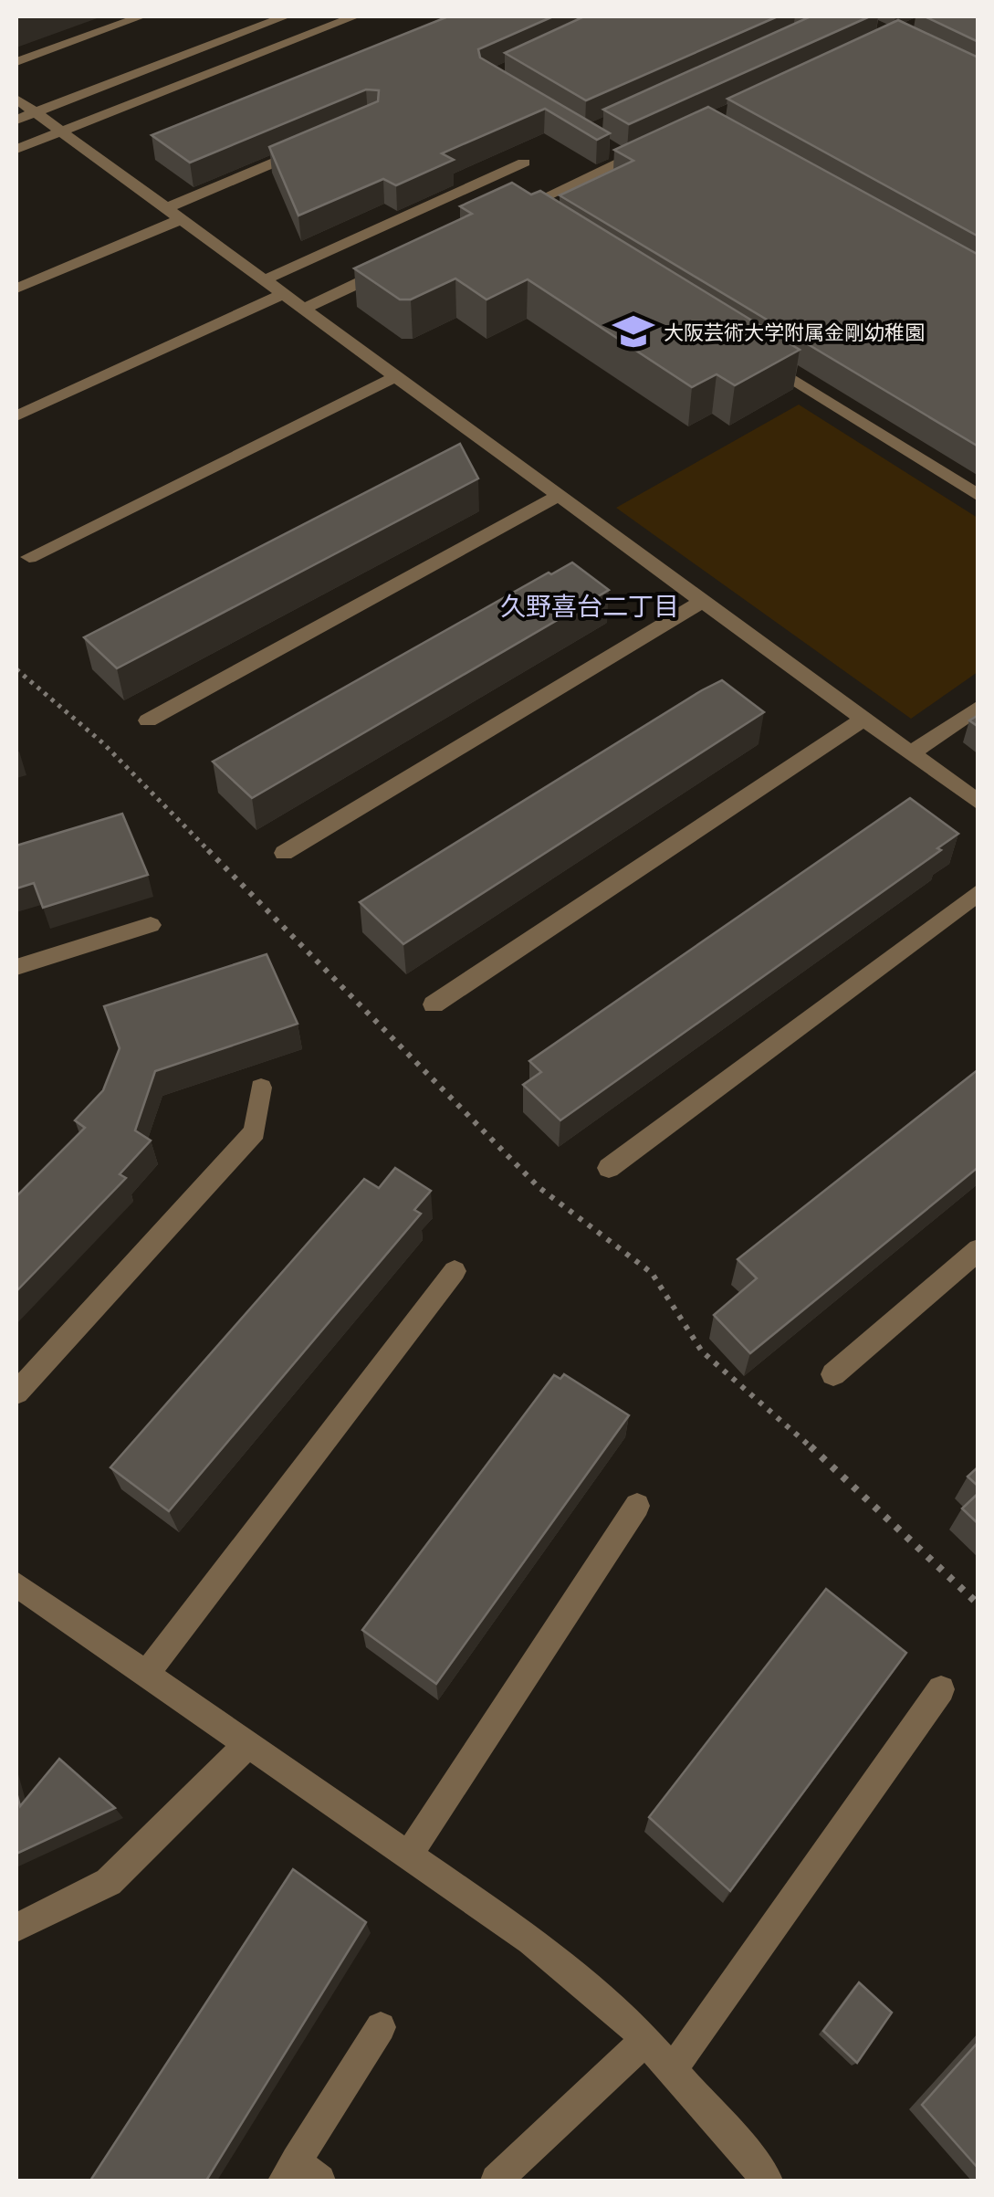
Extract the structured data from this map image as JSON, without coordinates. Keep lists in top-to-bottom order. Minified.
{"districts":["久野喜台二丁目"],"places":{"school or university":["大阪芸術大学附属金剛幼稚園"]}}
